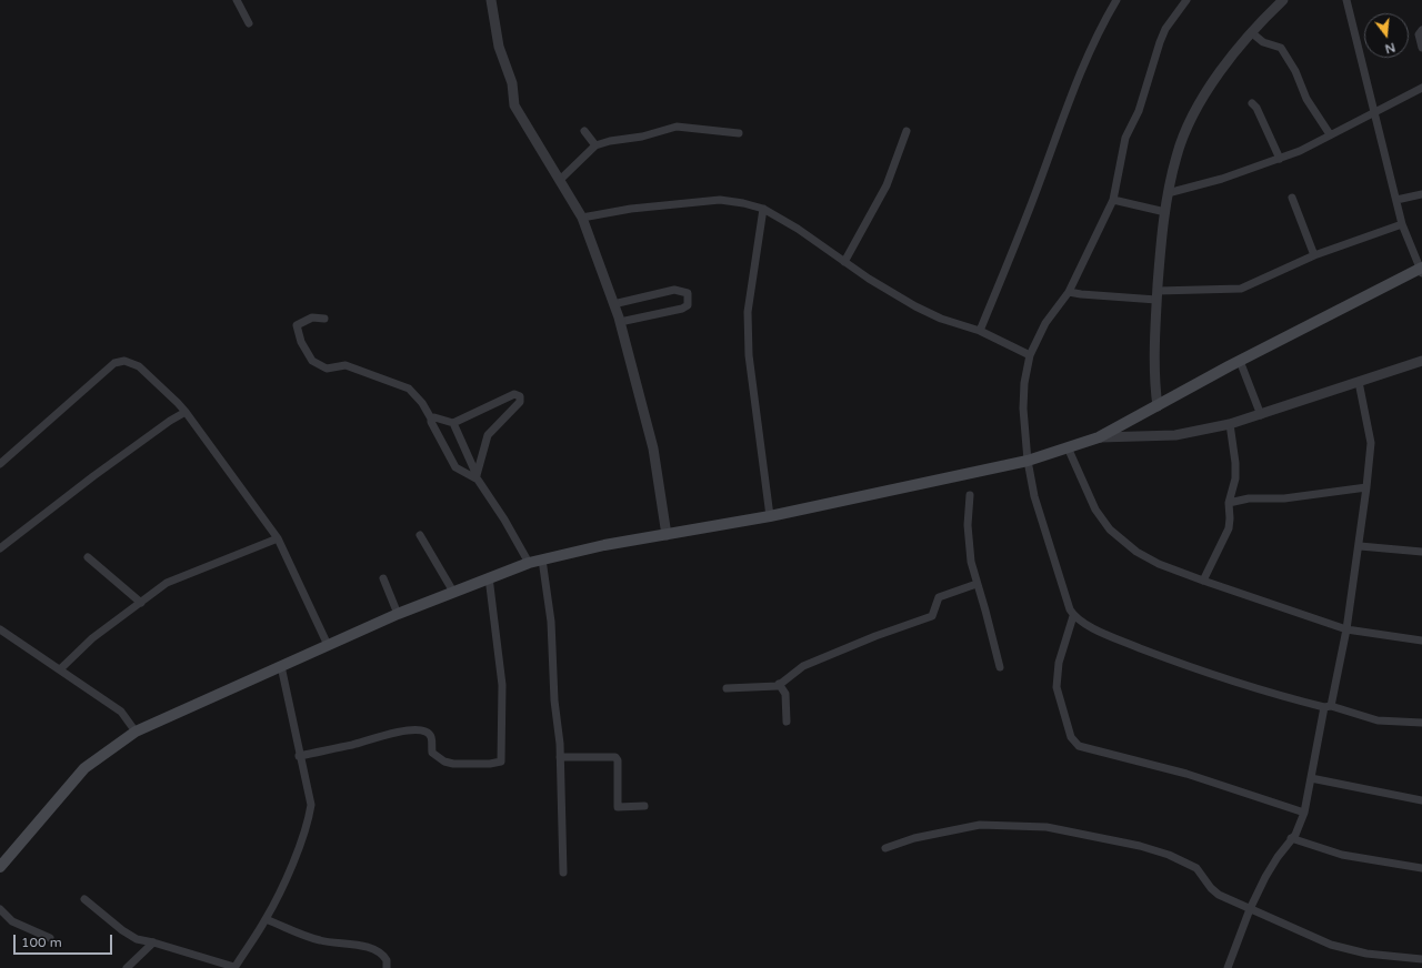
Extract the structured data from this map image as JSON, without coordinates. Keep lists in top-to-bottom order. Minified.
{"scale_bar":"100 m","north":"bottom"}
